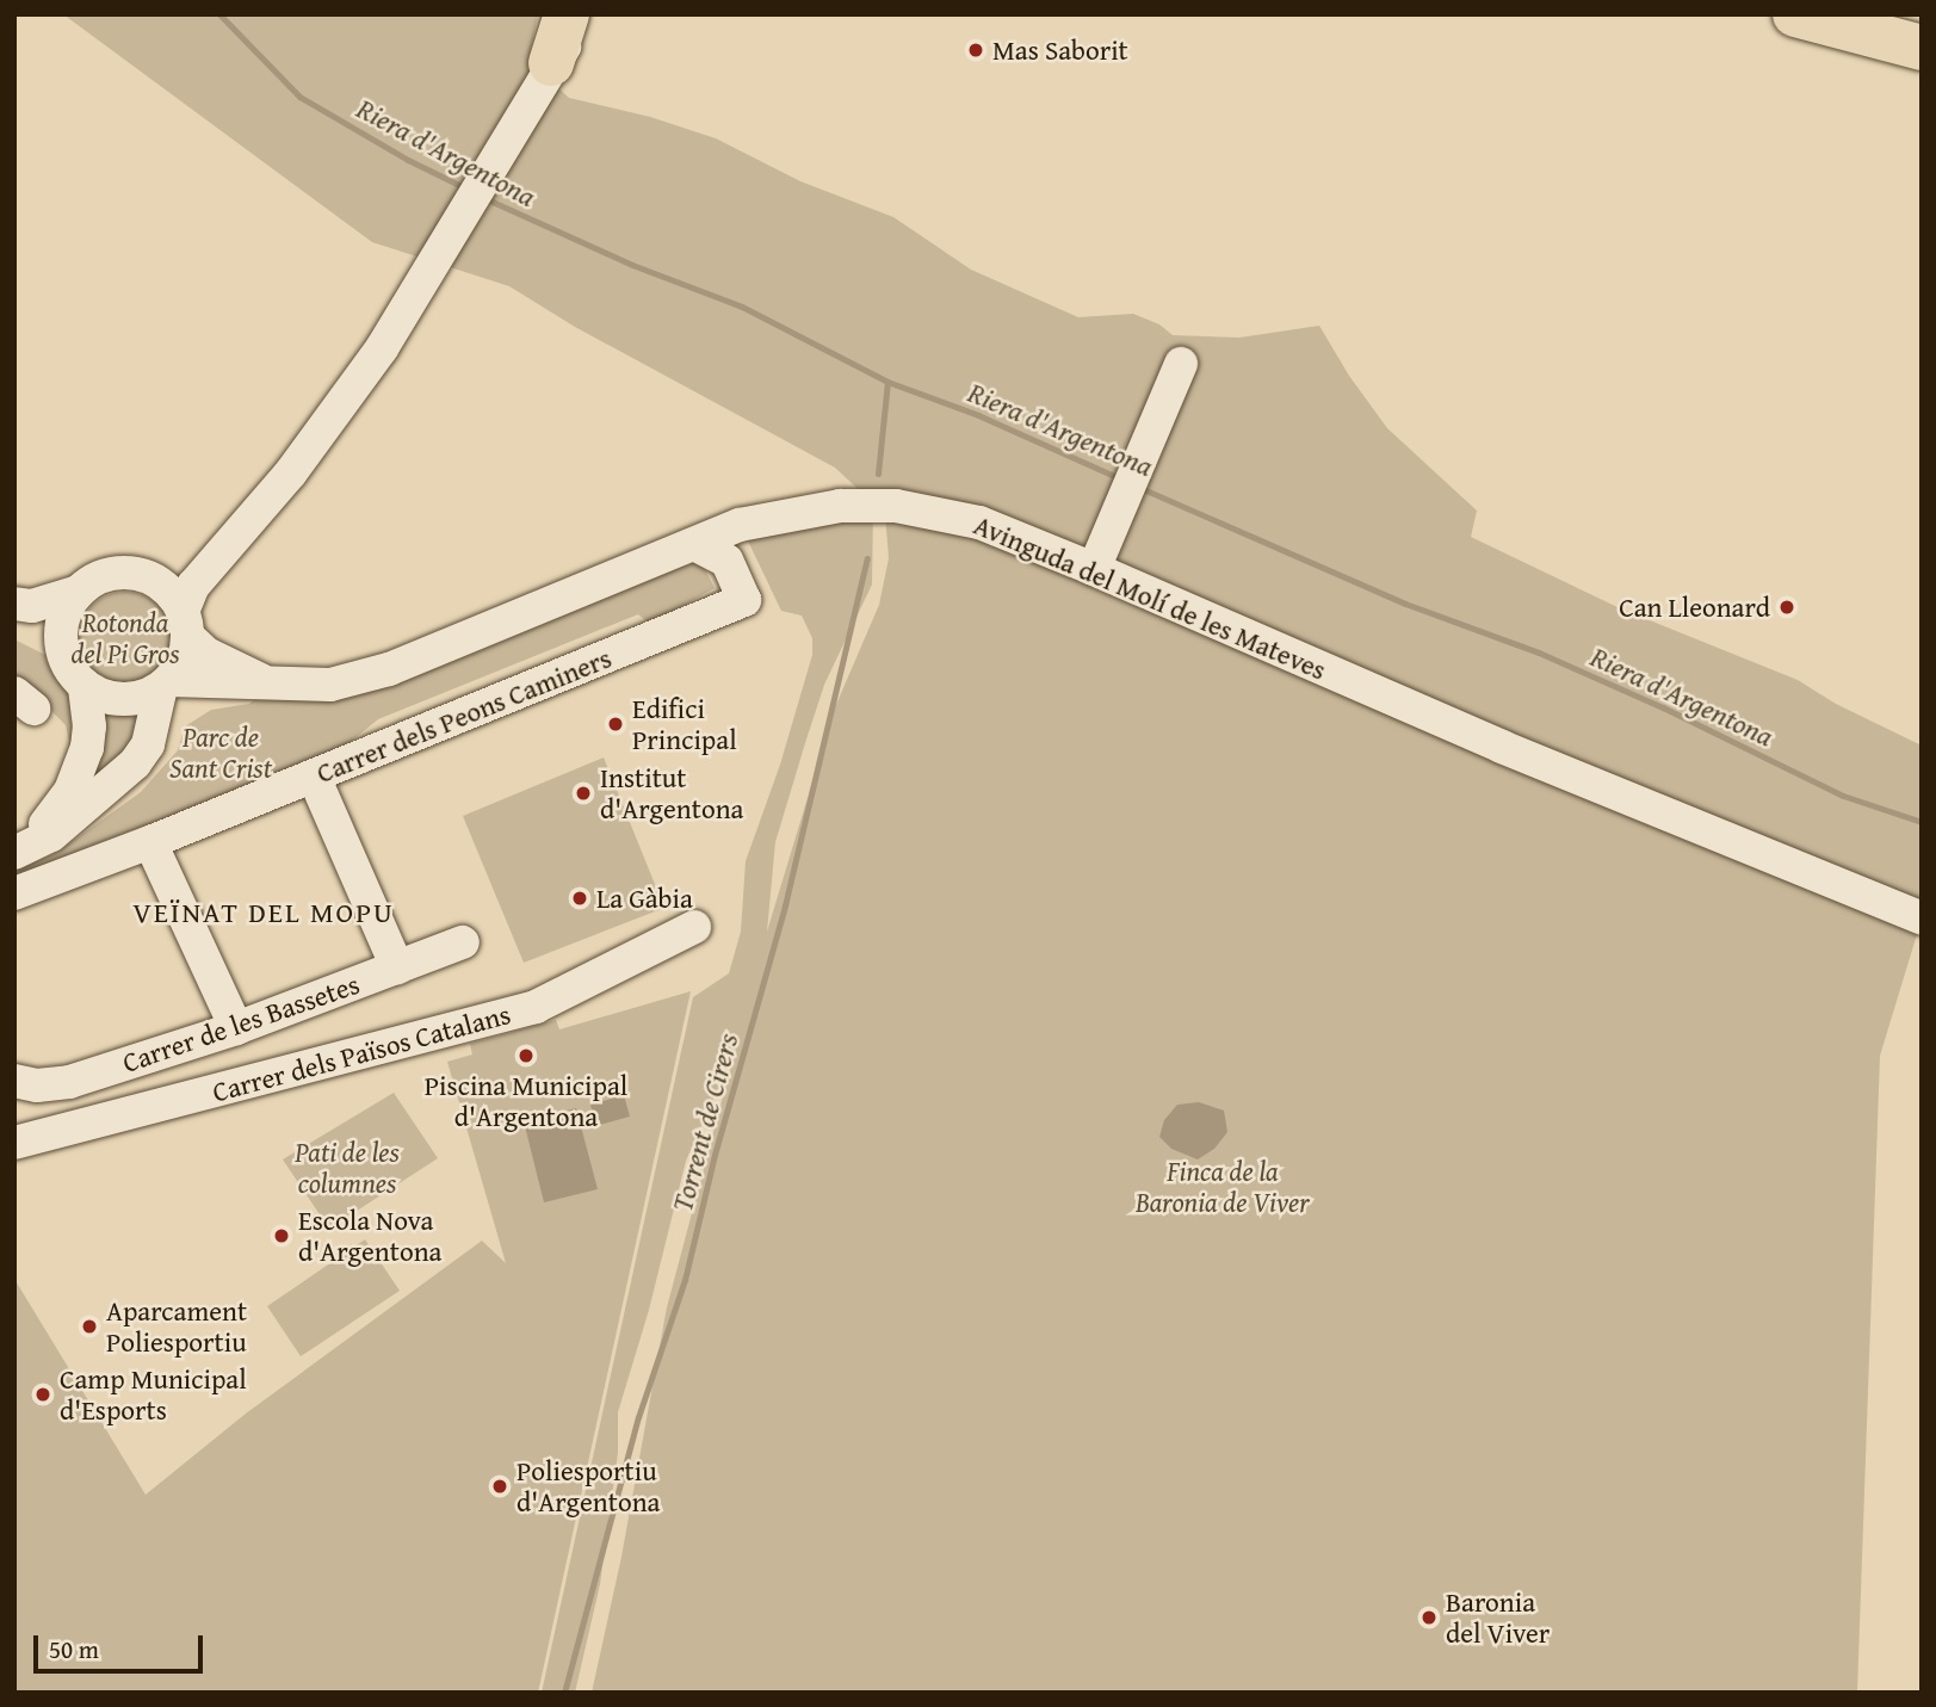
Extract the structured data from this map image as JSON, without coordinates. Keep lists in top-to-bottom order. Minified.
{"streets":{"street":["Avinguda del Molí de les Mateves","Carrer dels Peons Caminers","Carrer de les Bassetes","Carrer dels Països Catalans"]},"crossings":[["Avinguda del Molí de les Mateves","Carrer dels Peons Caminers"]],"districts":["VEÏNAT DEL MOPU"],"water":["Riera d'Argentona","Torrent de Cirers"],"parks":["Rotonda del Pi Gros","Parc de Sant Crist","Pati de les columnes","Finca de la Baronia de Viver"],"places":["Mas Saborit","Can Lleonard","Edifici Principal","Institut d'Argentona","La Gàbia","Piscina Municipal d'Argentona","Escola Nova d'Argentona","Aparcament Poliesportiu","Camp Municipal d'Esports","Poliesportiu d'Argentona","Baronia del Viver"],"scale_bar":"50 m"}
